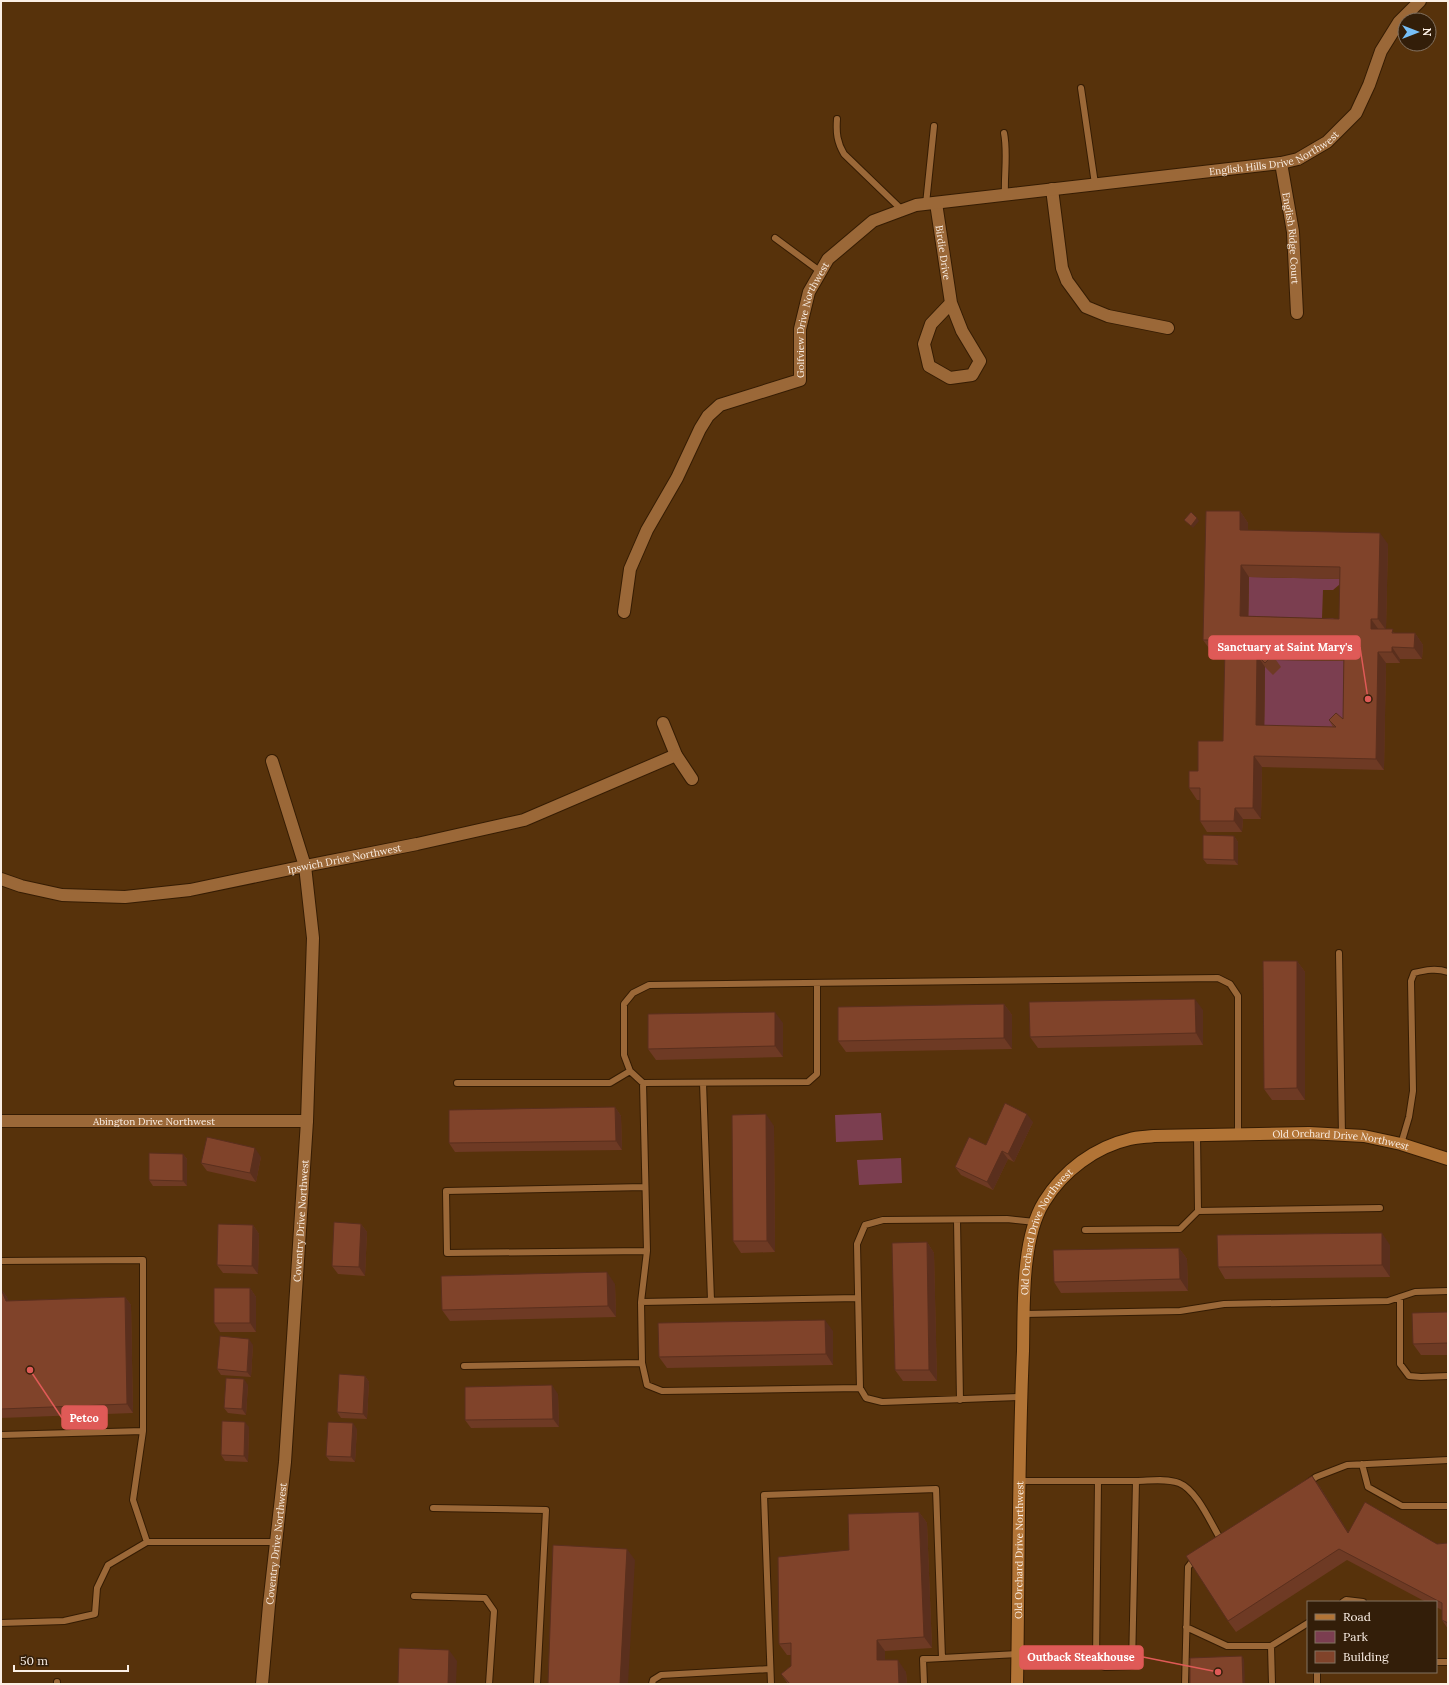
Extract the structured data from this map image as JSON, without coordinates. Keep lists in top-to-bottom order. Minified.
{"streets":{"street":["English Hills Drive Northwest","English Ridge Court","Birdie Drive","Golfview Drive Northwest","Ipswich Drive Northwest","Abington Drive Northwest","Old Orchard Drive Northwest","Coventry Drive Northwest"]},"crossings":[["English Hills Drive Northwest","English Ridge Court"],["English Hills Drive Northwest","Golfview Drive Northwest"],["Birdie Drive","Golfview Drive Northwest"],["Ipswich Drive Northwest","Coventry Drive Northwest"],["Abington Drive Northwest","Coventry Drive Northwest"]],"places":["Sanctuary at Saint Mary's","Petco","Outback Steakhouse"],"legend":["Road","Park","Building"],"scale_bar":"50 m","north":"right"}
